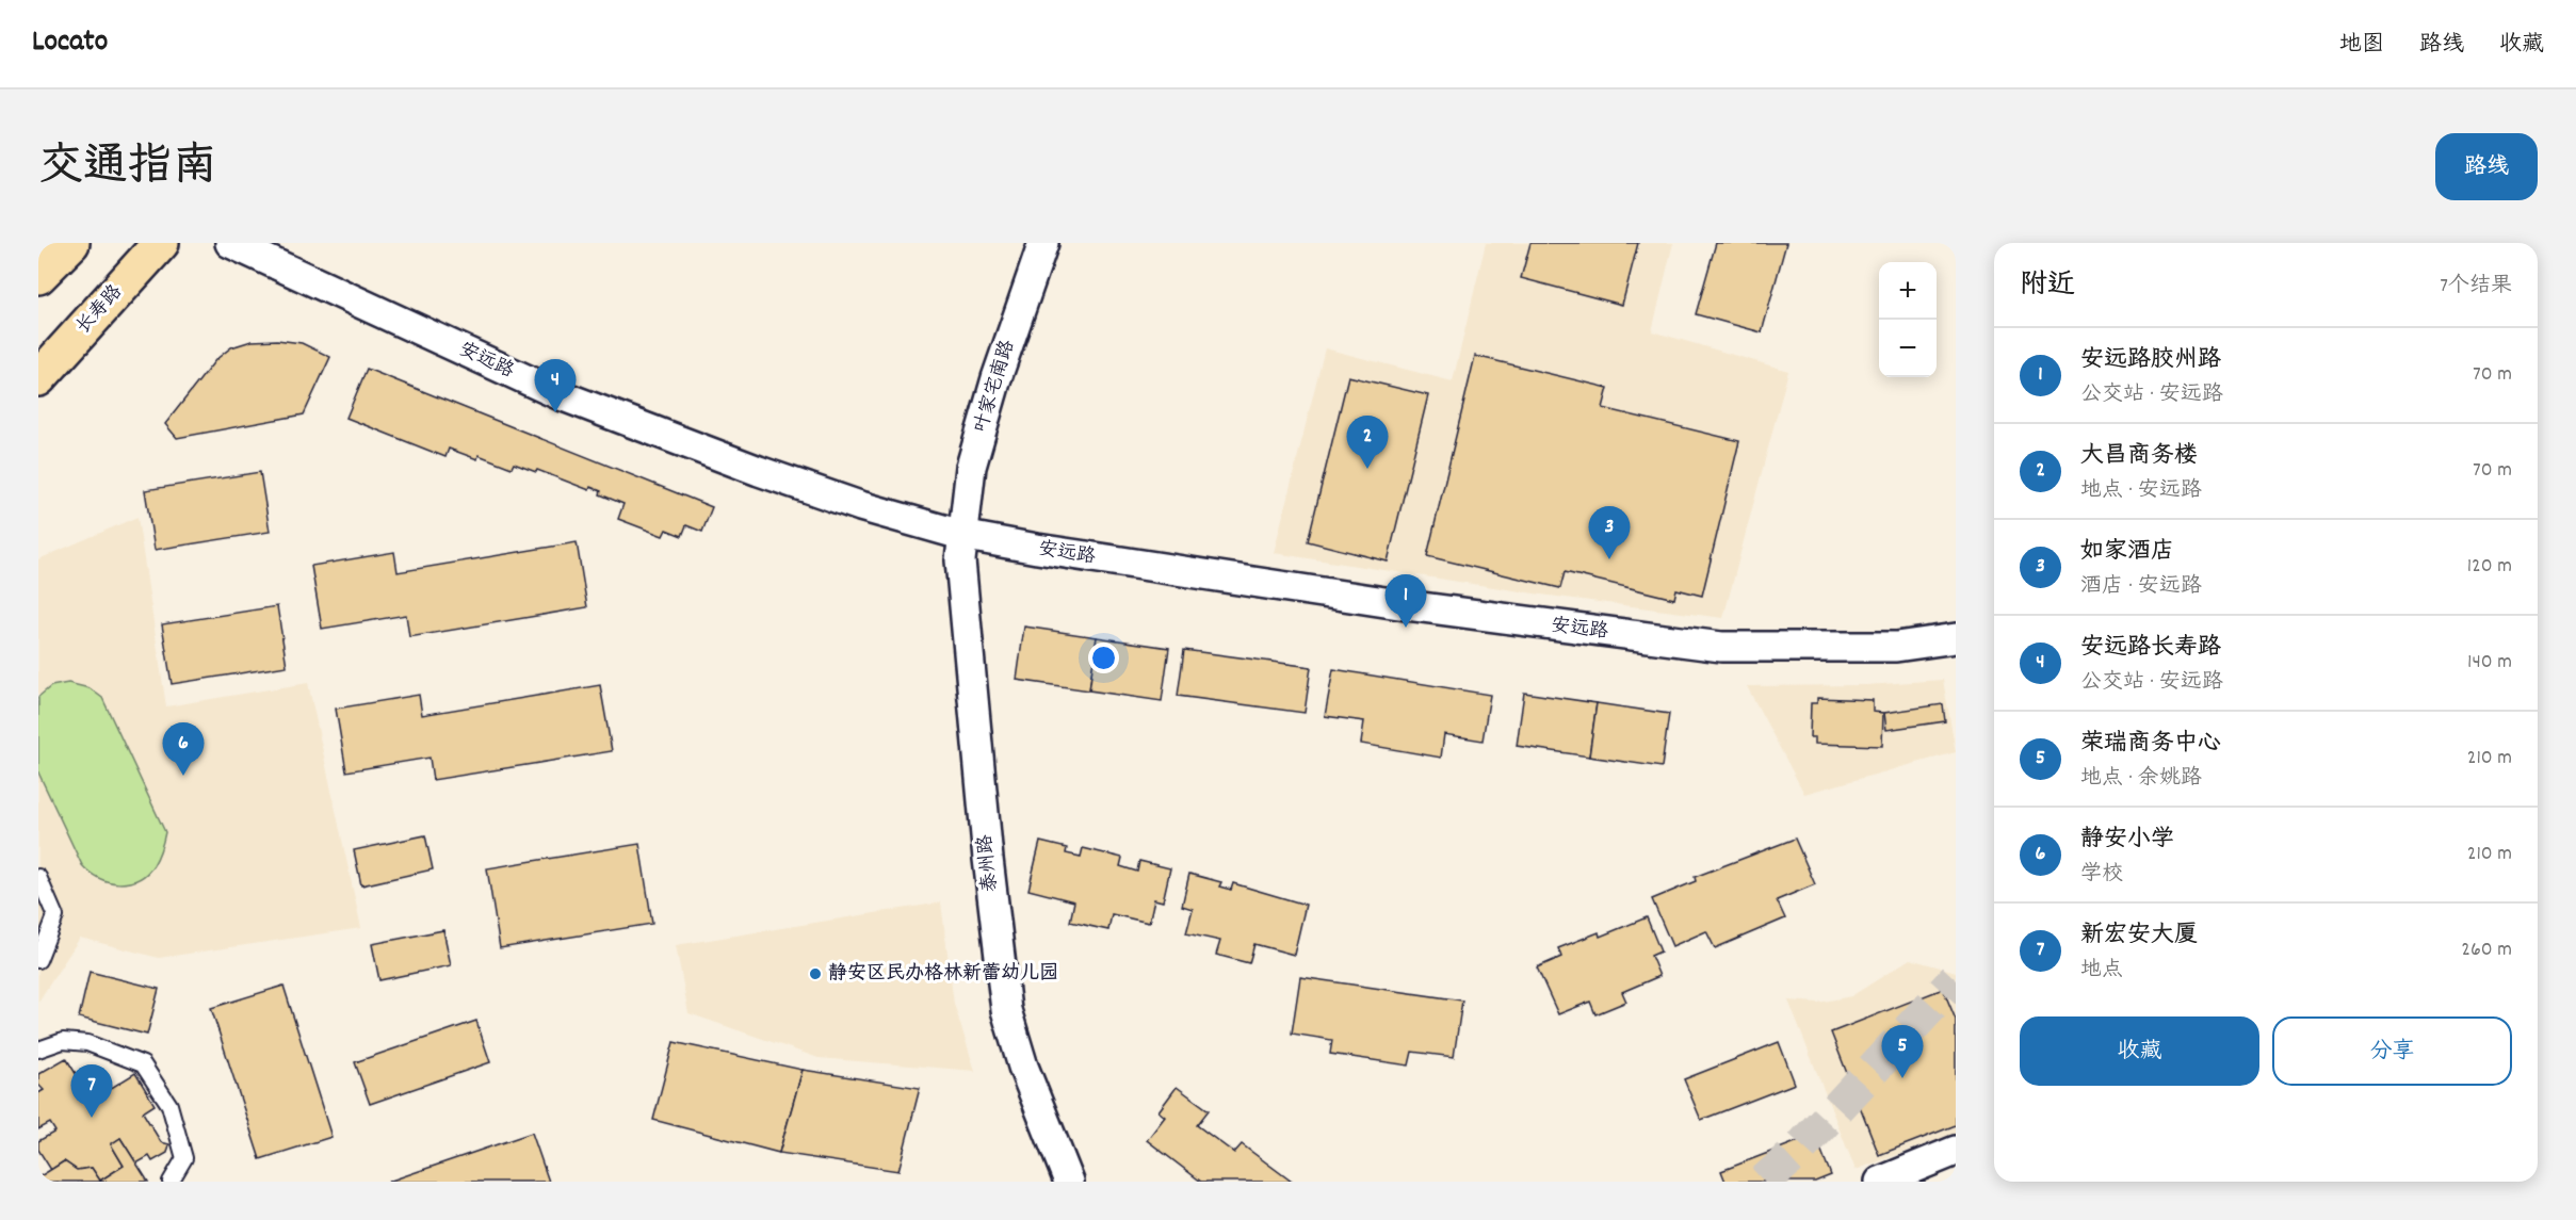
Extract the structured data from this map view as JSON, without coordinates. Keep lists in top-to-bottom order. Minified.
{"streets":{"main road":["长寿路"],"street":["安远路","叶家宅南路","泰州路"]},"crossings":[["安远路","叶家宅南路"],["安远路","泰州路"],["叶家宅南路","泰州路"]],"places":["静安区民办格林新蕾幼儿园"],"page":{"header":"Locato","nav":["地图","路线","收藏"],"title":"交通指南","buttons":["路线",["收藏","分享"]],"heading":["附近","7个结果"],"map_buttons":["+","−"],"list":[{"mark":"1","name":"安远路胶州路","note":"公交站 · 安远路","value":"70 m"},{"mark":"2","name":"大昌商务楼","note":"地点 · 安远路","value":"70 m"},{"mark":"3","name":"如家酒店","note":"酒店 · 安远路","value":"120 m"},{"mark":"4","name":"安远路长寿路","note":"公交站 · 安远路","value":"140 m"},{"mark":"5","name":"荣瑞商务中心","note":"地点 · 余姚路","value":"210 m"},{"mark":"6","name":"静安小学","note":"学校","value":"210 m"},{"mark":"7","name":"新宏安大厦","note":"地点","value":"260 m"}],"pins":["4","2","3","1","6","5","7"]}}
